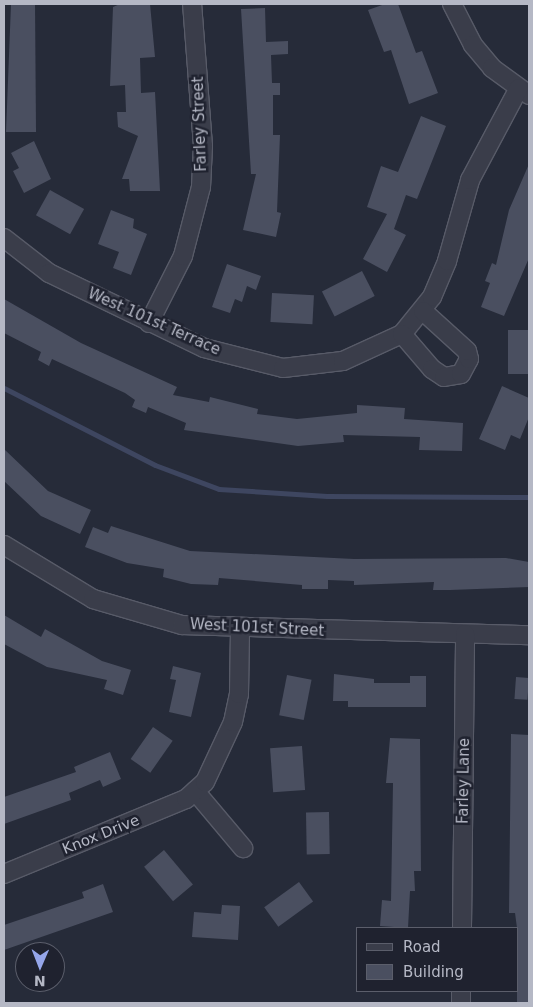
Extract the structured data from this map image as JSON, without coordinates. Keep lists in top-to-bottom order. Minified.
{"streets":{"street":["Farley Street","West 101st Terrace","West 101st Street","Farley Lane","Knox Drive"]},"crossings":[["Farley Street","West 101st Terrace"],["West 101st Street","Farley Lane"],["West 101st Street","Knox Drive"]],"legend":["Road","Building"],"north":"bottom"}
